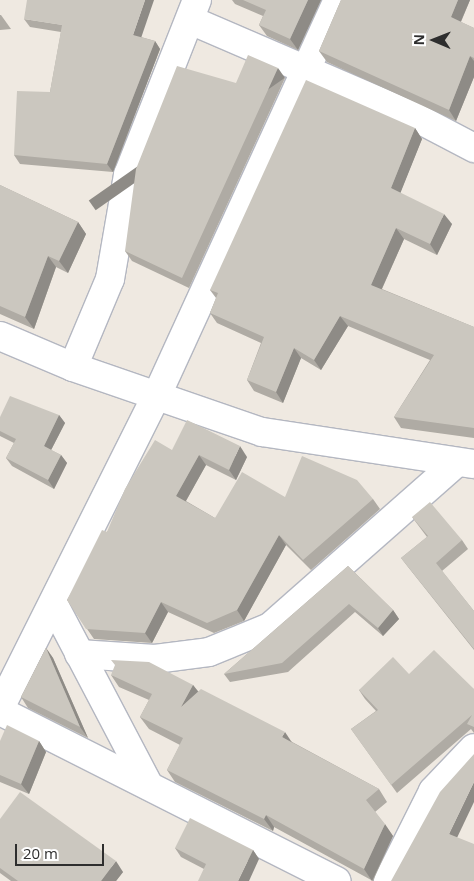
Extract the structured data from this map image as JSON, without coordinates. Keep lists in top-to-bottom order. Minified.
{"scale_bar":"20 m","north":"left"}
